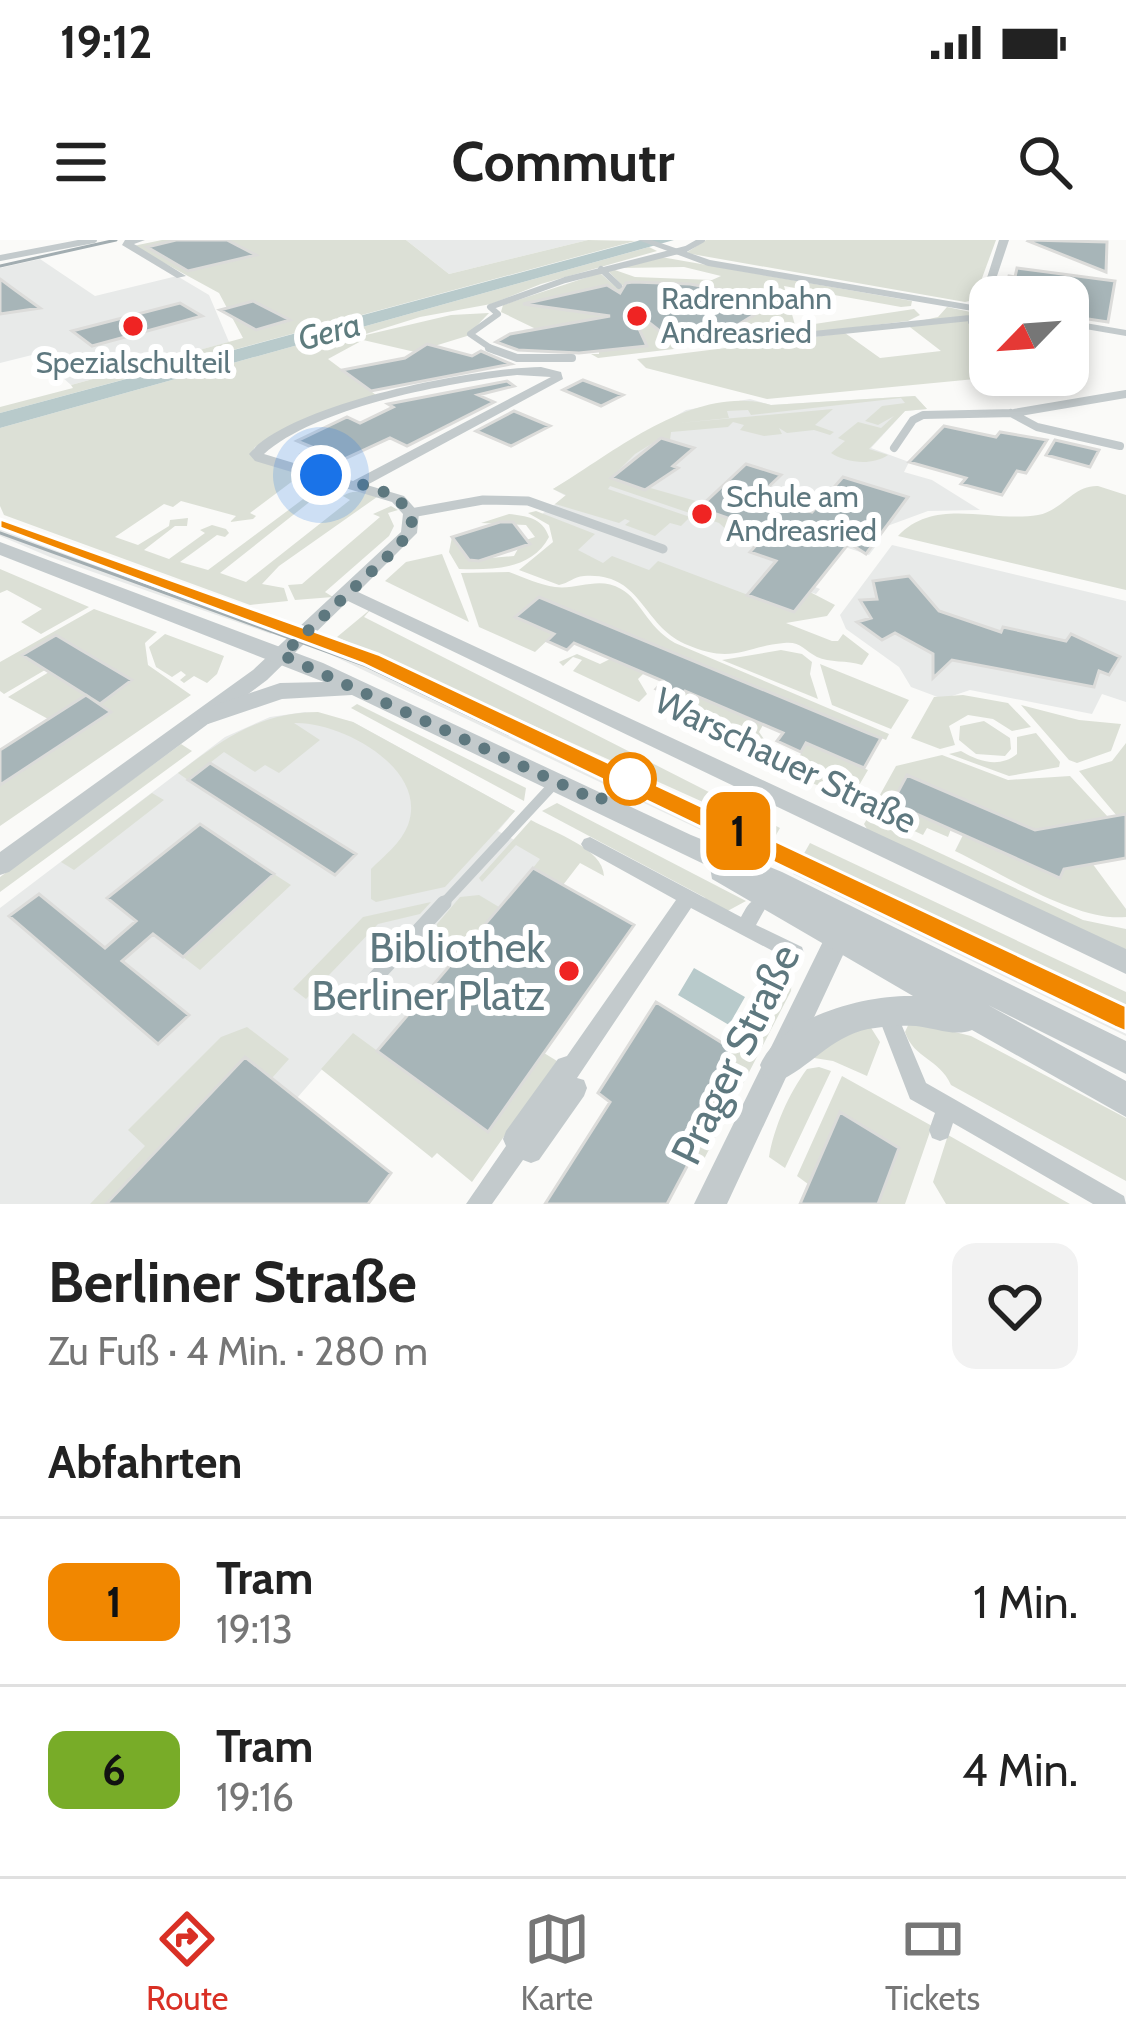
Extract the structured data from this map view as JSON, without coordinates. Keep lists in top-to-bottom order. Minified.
{"streets":{"street":["Warschauer Straße","Prager Straße"]},"water":["Gera"],"places":["Radrennbahn Andreasried","Spezialschulteil","Schule am Andreasried","Bibliothek Berliner Platz"],"lines":["tram line 1"],"north":"bottom left","page":{"status":"19:12","header":"Commutr","on_map":"1","heading":[["Berliner Straße","Zu Fuß · 4 Min. · 280 m"],"Abfahrten"],"list":[{"mark":"1","name":"Tram","note":"19:13","value":"1 Min."},{"mark":"6","name":"Tram","note":"19:16","value":"4 Min."}],"tabs":["Route","Karte","Tickets"]}}
